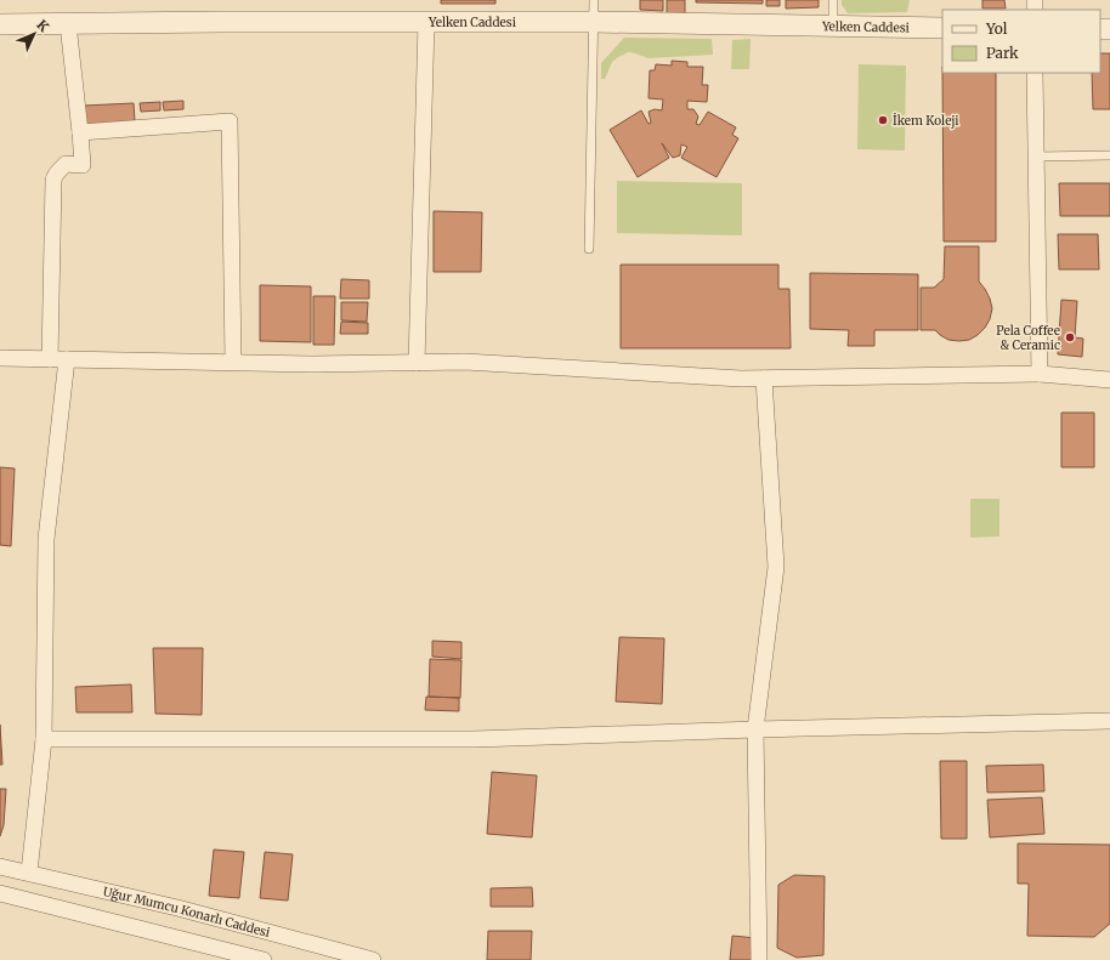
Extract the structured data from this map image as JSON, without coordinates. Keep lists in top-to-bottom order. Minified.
{"streets":{"street":["Yelken Caddesi","Uğur Mumcu Konarlı Caddesi"]},"places":["İkem Koleji","Pela Coffee & Ceramic"],"legend":["Yol","Park"],"north":"top right"}
